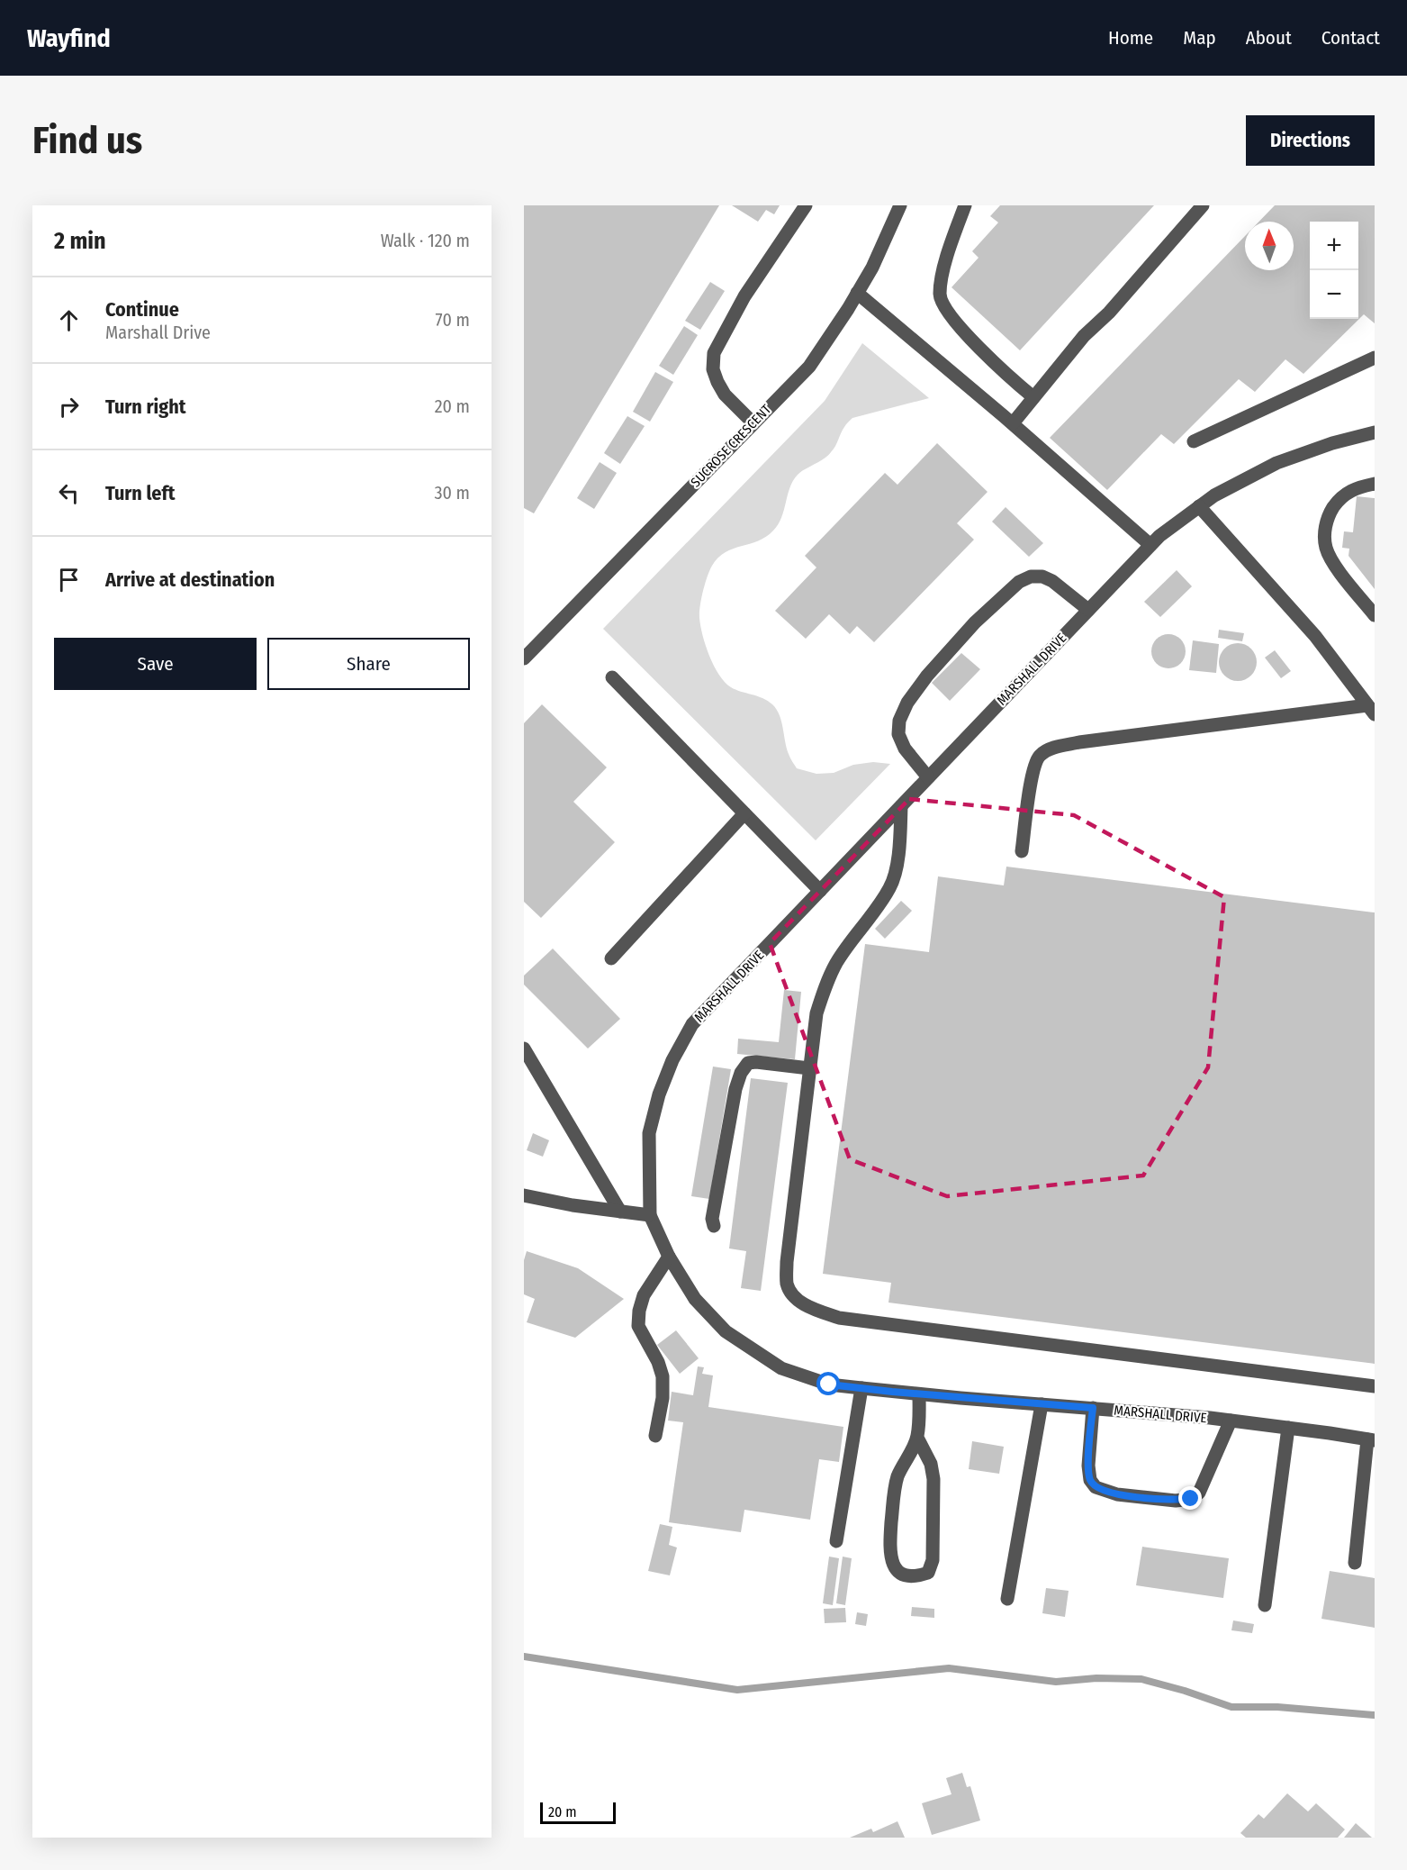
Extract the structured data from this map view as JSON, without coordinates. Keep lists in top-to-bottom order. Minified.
{"streets":{"lane":["SUCROSE CRESCENT","MARSHALL DRIVE"]},"scale_bar":"20 m","north":"top","page":{"header":"Wayfind","nav":["Home","Map","About","Contact"],"buttons":["Directions",["Save","Share"]],"title":"Find us","heading":["2 min","Walk · 120 m"],"map_buttons":["+","−"],"list":[["Continue","Marshall Drive","70 m"],["Turn right","20 m"],["Turn left","30 m"],"Arrive at destination"],"scale":"20 m"}}
